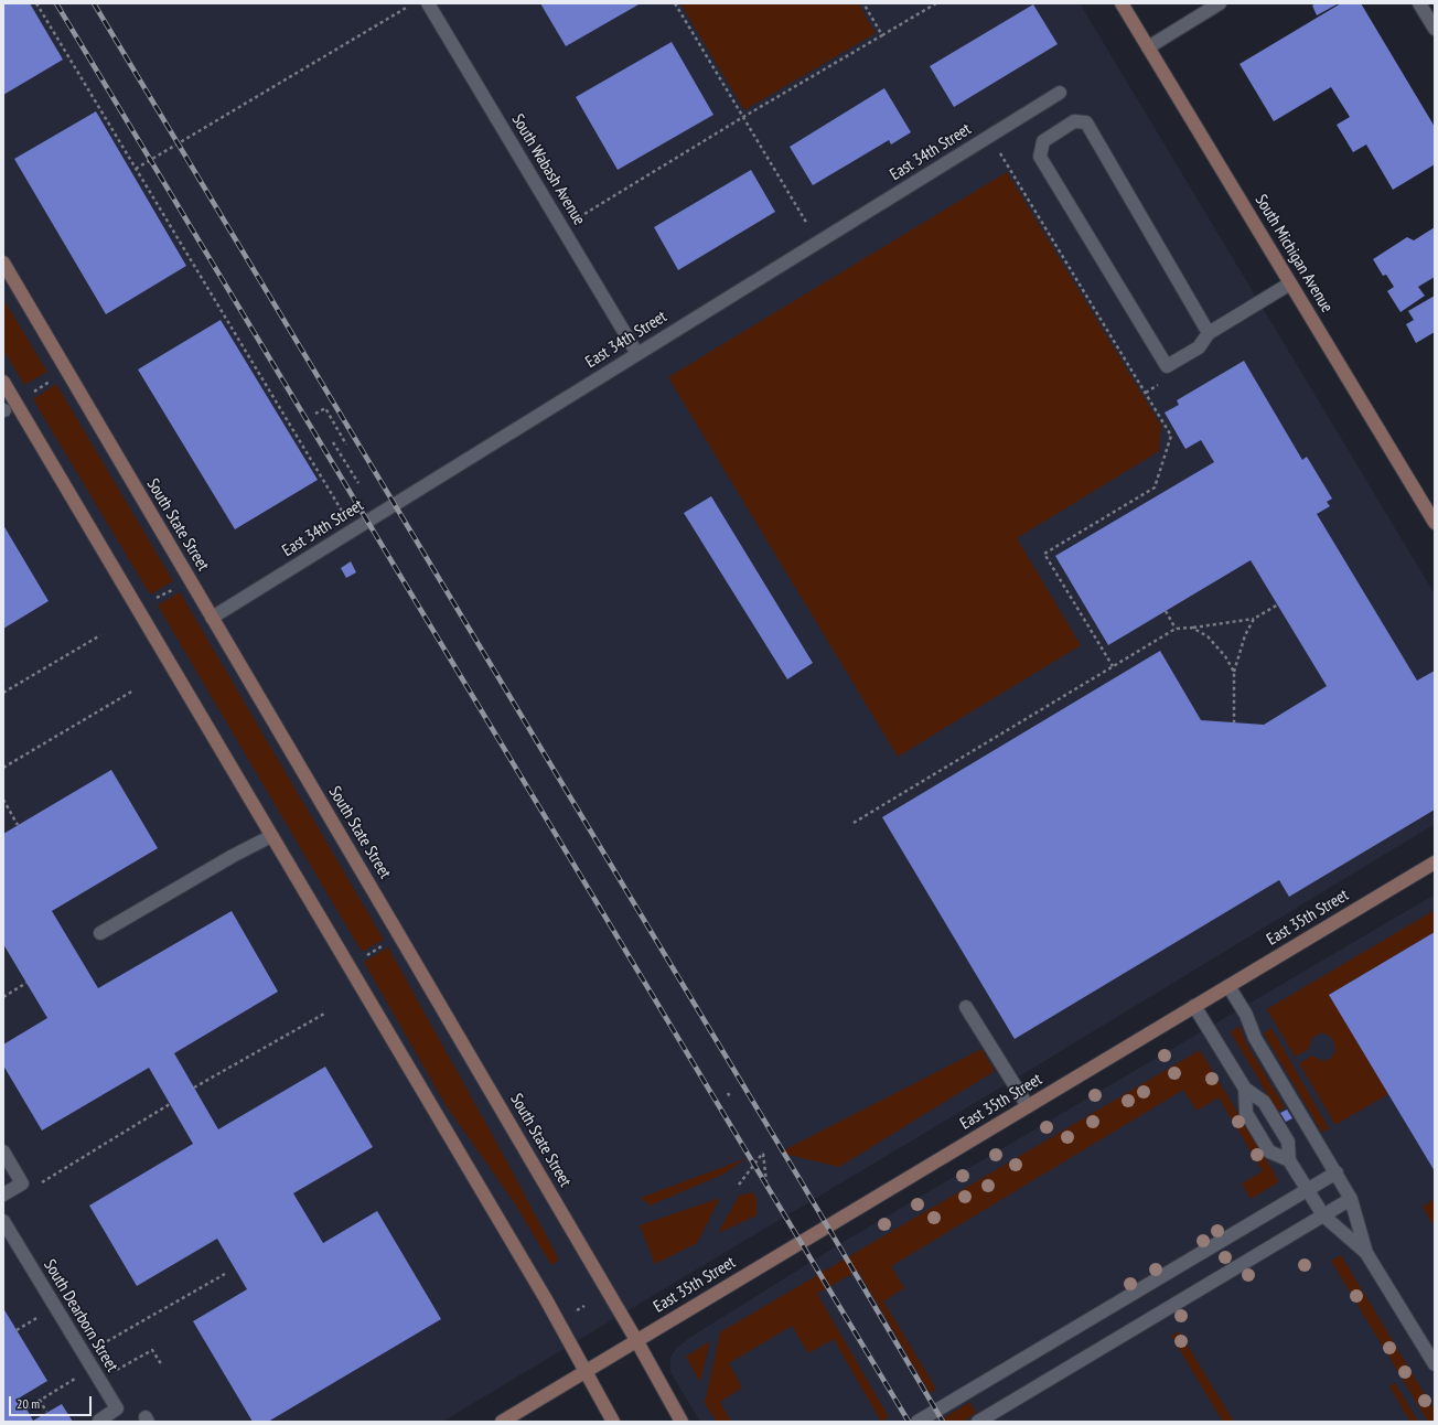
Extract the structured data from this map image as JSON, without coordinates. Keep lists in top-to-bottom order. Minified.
{"streets":{"main road":["South Michigan Avenue","South State Street","East 35th Street"],"street":["East 34th Street","South Wabash Avenue","South Dearborn Street"]},"crossings":[["East 34th Street","South Wabash Avenue"],["East 34th Street","South State Street"],["South State Street","East 35th Street"]],"scale_bar":"20 m"}
